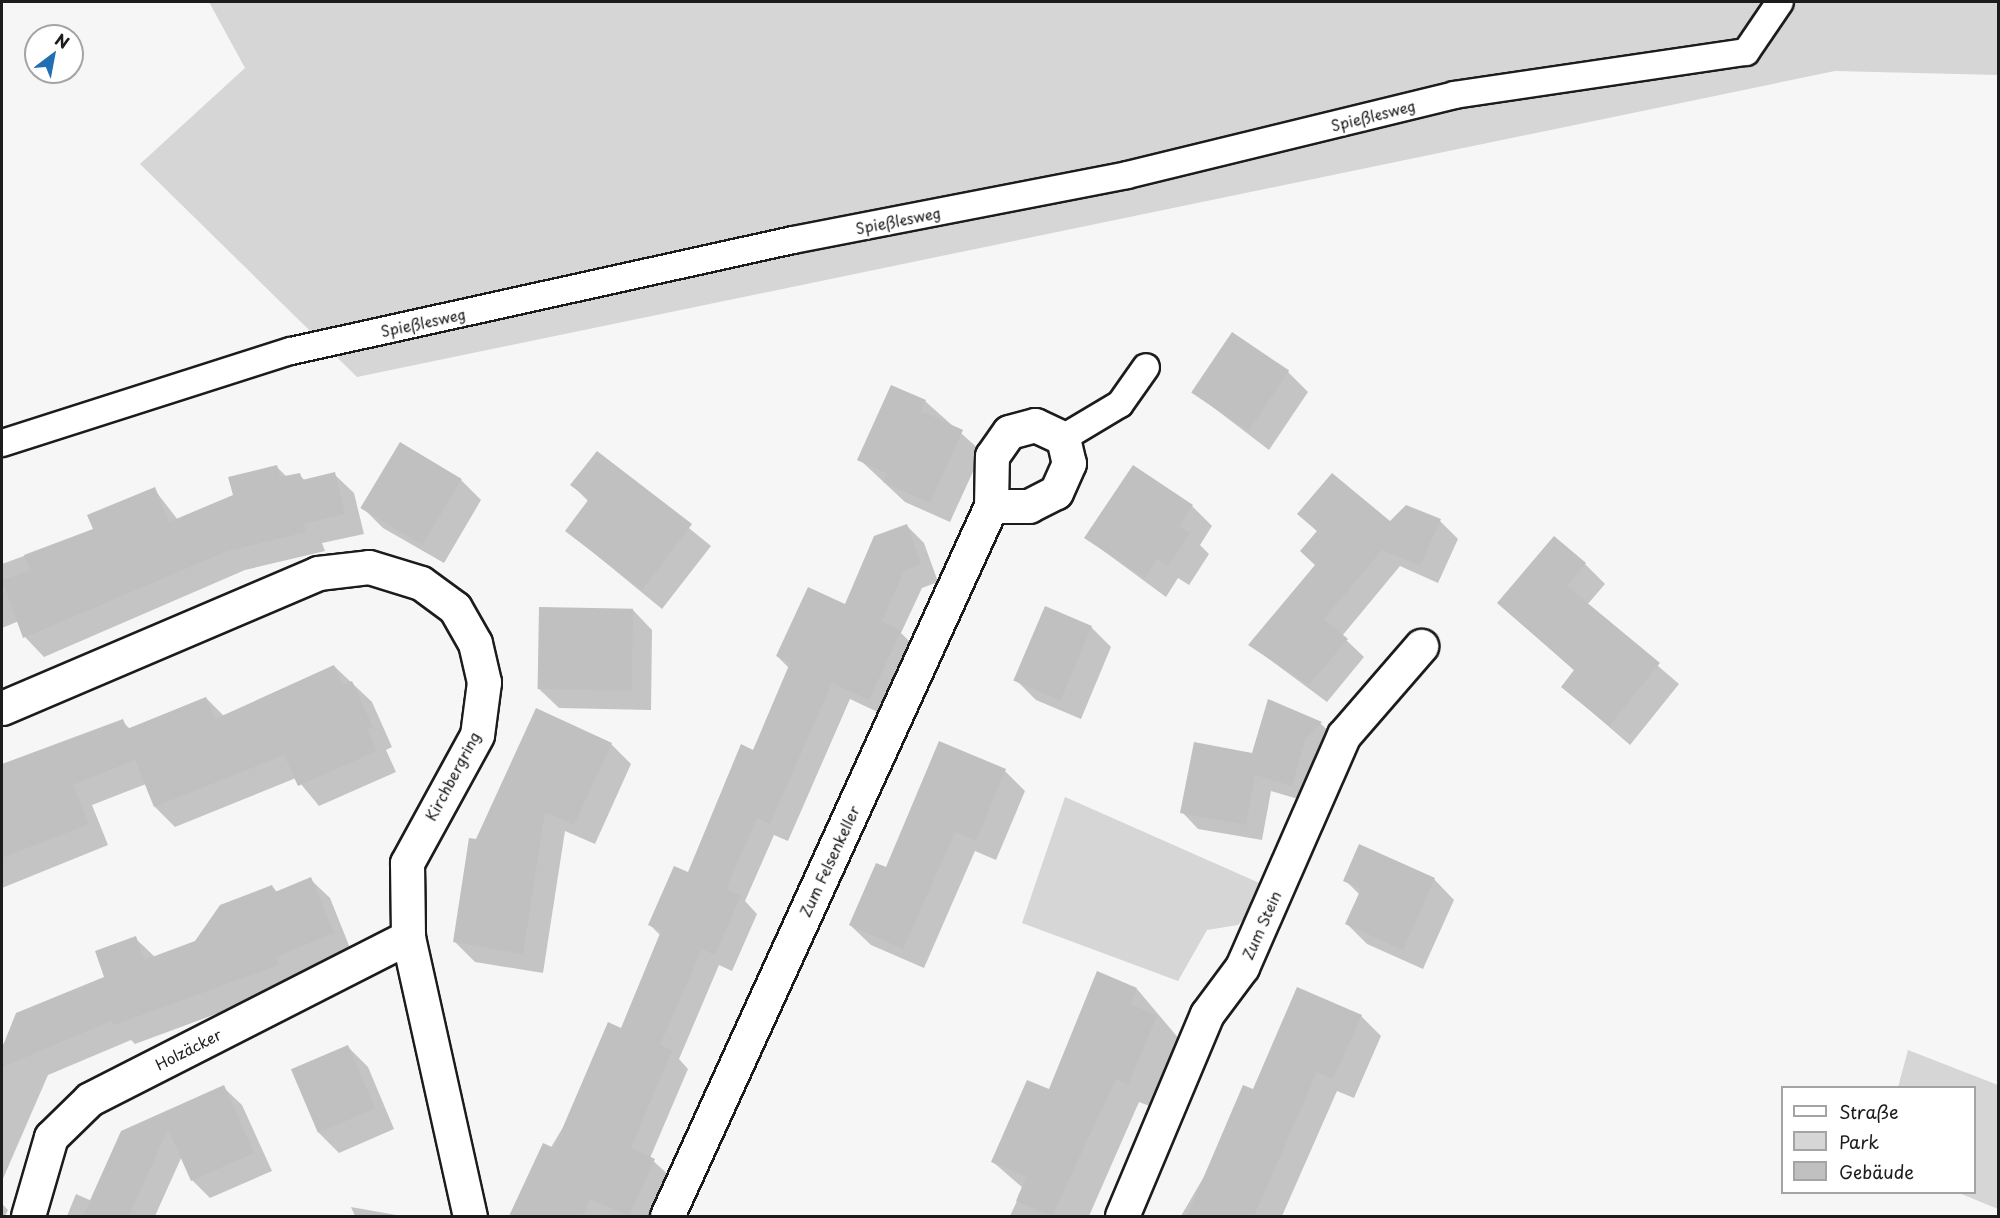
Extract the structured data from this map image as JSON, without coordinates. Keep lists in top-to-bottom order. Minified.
{"streets":{"street":["Kirchbergring","Zum Felsenkeller","Zum Stein","Holzäcker"],"lane":["Spießlesweg"]},"crossings":[["Kirchbergring","Holzäcker"]],"legend":["Straße","Park","Gebäude"],"north":"top right"}
